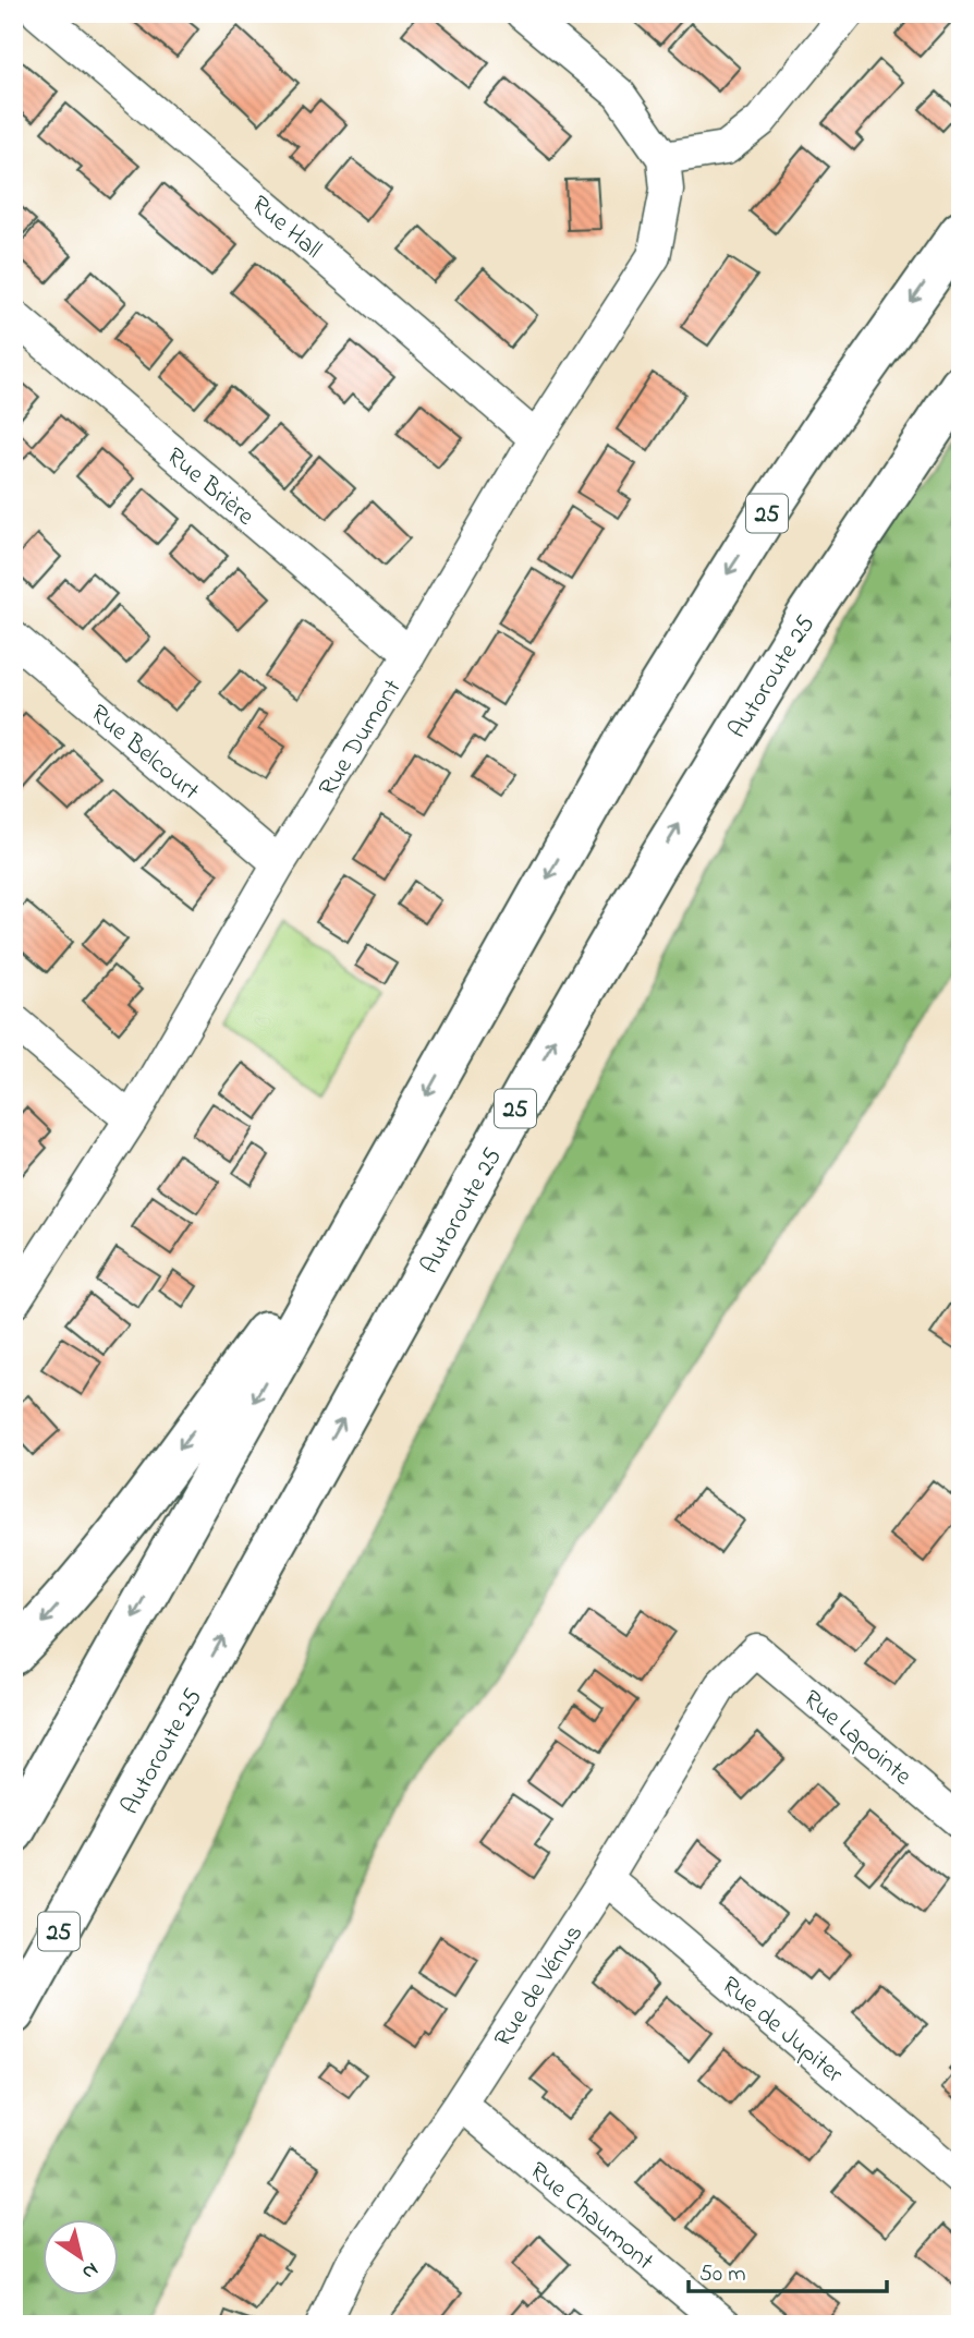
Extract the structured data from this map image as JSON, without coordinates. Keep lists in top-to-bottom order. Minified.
{"streets":{"highway":["25","Autoroute 25"],"street":["Rue Hall","Rue Brière","Rue Dumont","Rue Belcourt","Rue Lapointe","Rue de Vénus","Rue de Jupiter","Rue Chaumont"]},"crossings":[["Rue Hall","Rue Dumont"],["Rue Brière","Rue Dumont"],["Rue Dumont","Rue Belcourt"],["Rue Lapointe","Rue de Vénus"],["Rue de Vénus","Rue de Jupiter"],["Rue de Vénus","Rue Chaumont"]],"scale_bar":"50 m","north":"bottom right"}
